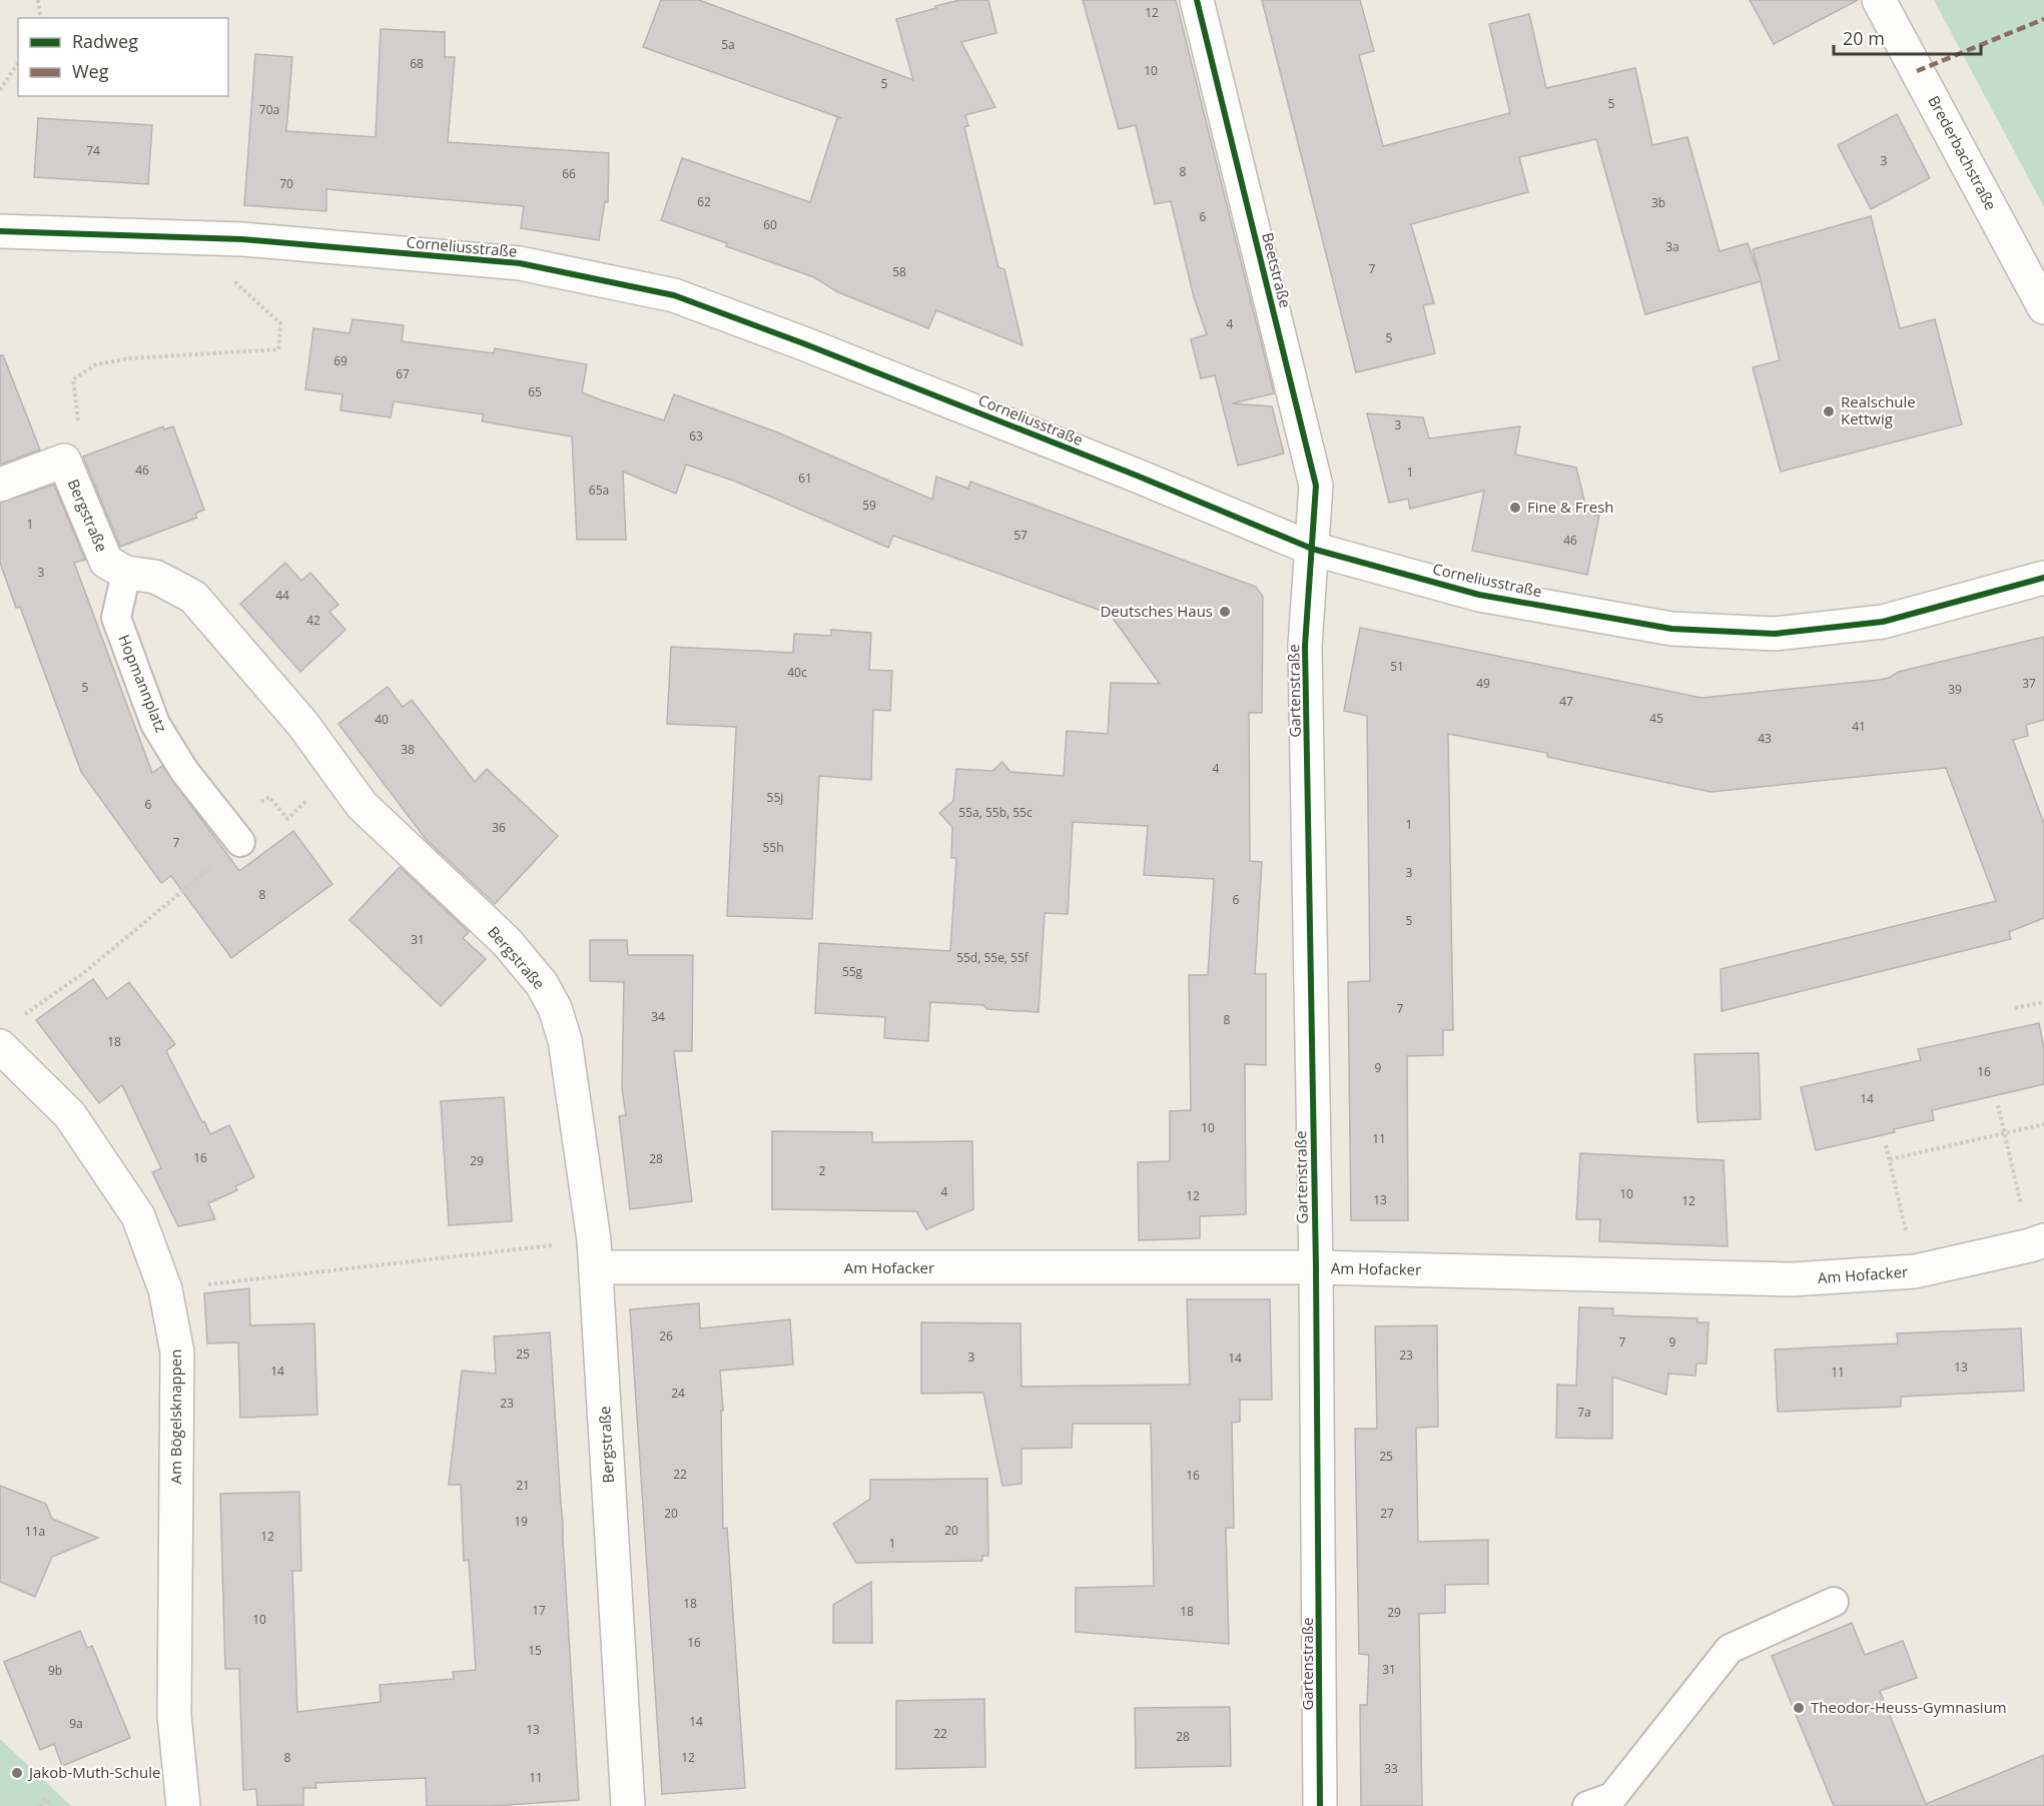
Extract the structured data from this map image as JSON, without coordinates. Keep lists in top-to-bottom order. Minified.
{"streets":{"street":["Brederbachstraße","Corneliusstraße","Beetstraße","Bergstraße","Gartenstraße","Am Hofacker","Am Bögelsknappen"],"lane":["Hopmannplatz"]},"crossings":[["Corneliusstraße","Beetstraße"],["Corneliusstraße","Gartenstraße"],["Beetstraße","Gartenstraße"],["Bergstraße","Hopmannplatz"],["Bergstraße","Am Hofacker"],["Gartenstraße","Am Hofacker"]],"places":["Realschule Kettwig","Fine & Fresh","Deutsches Haus","Theodor-Heuss-Gymnasium","Jakob-Muth-Schule"],"house_numbers":["12","5a","68","10","5","5","70a","74","3","8","66","70","62","3b","6","60","3a","7","58","4","5","69","67","65","3","63","46","1","61","65a","59","1","57","46","3","44","42","51","40c","49","37","5","39","47","45","40","41","43","38","4","55j","6","55a, 55b, 55c","1","36","7","55h","3","8","6","5","31","55d, 55e, 55f","55g","7","34","8","18","9","16","14","10","11","16","28","29","2","4","10","12","13","12","26","7","9","25","23","3","14","13","14","11","24","23","7a","25","22","16","21","20","27","19","20","11a","12","1","18","17","18","29","10","16","15","31","9b","14","9a","13","22","28","8","12","33","11"],"legend":["Radweg","Weg"],"scale_bar":"20 m"}
